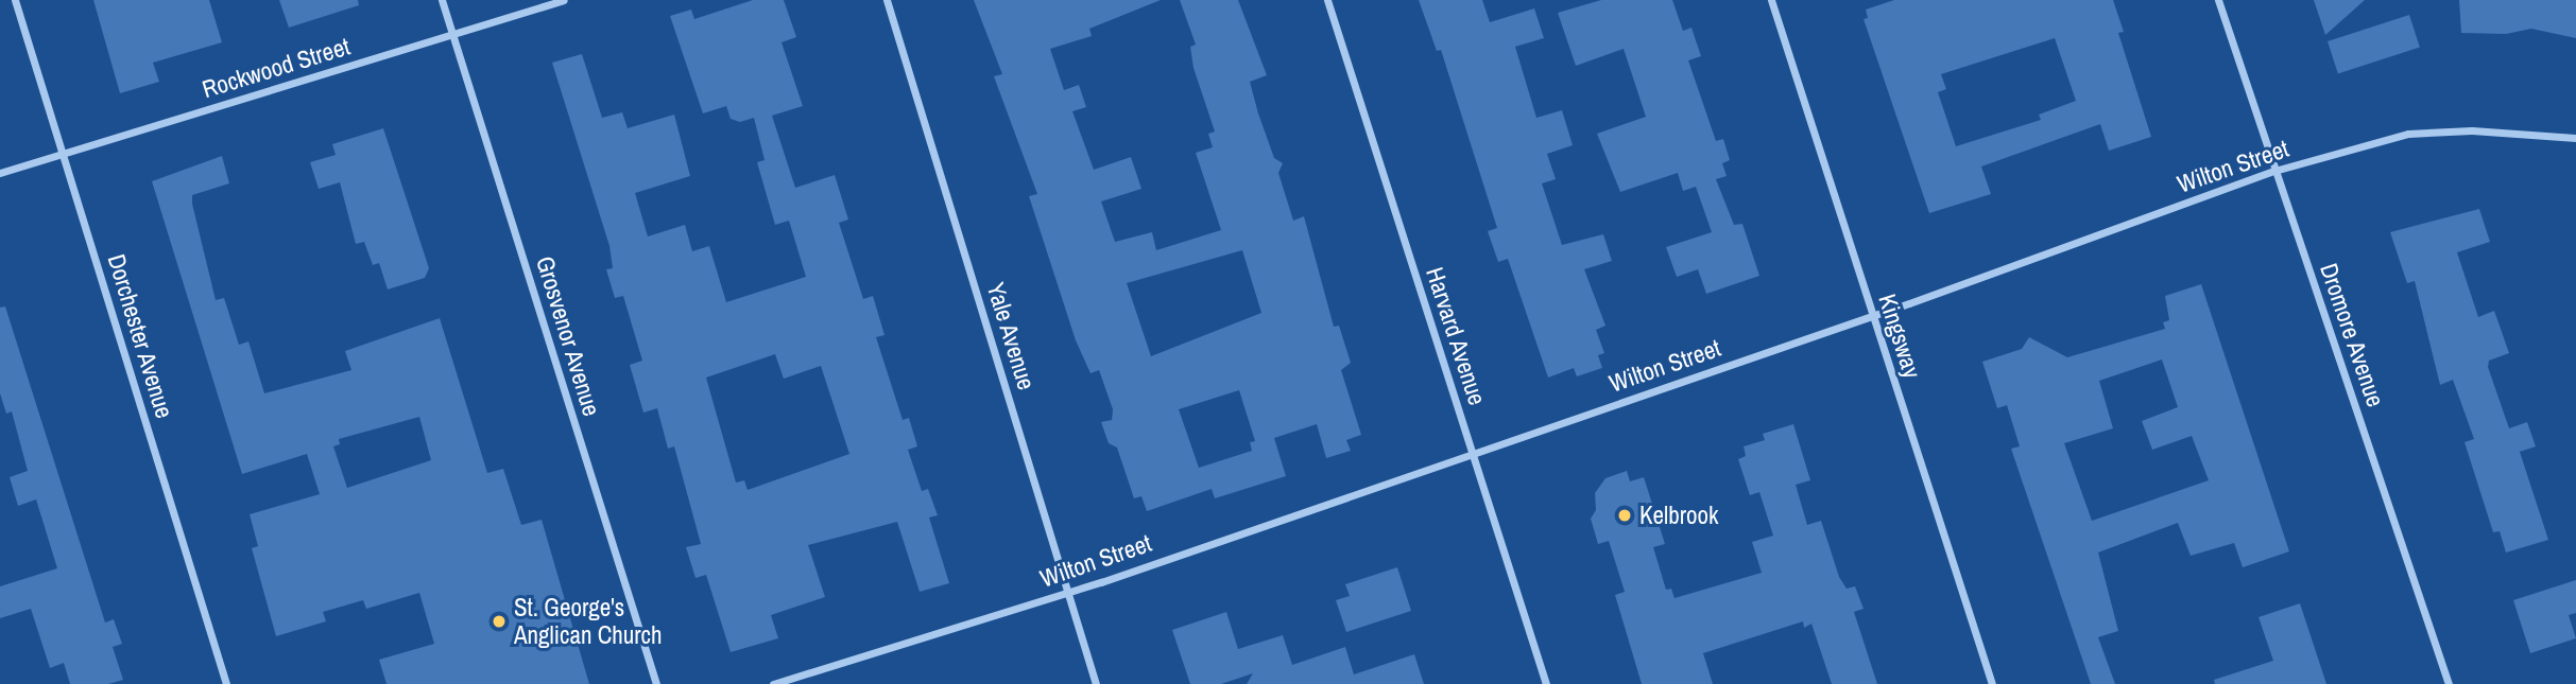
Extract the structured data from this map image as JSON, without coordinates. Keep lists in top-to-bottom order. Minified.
{"streets":{"street":["Rockwood Street","Wilton Street","Dromore Avenue","Dorchester Avenue","Grosvenor Avenue","Yale Avenue","Harvard Avenue","Kingsway"]},"crossings":[["Rockwood Street","Dorchester Avenue"],["Rockwood Street","Grosvenor Avenue"],["Wilton Street","Dromore Avenue"],["Wilton Street","Yale Avenue"],["Wilton Street","Harvard Avenue"],["Wilton Street","Kingsway"]],"places":["Kelbrook","St. George's Anglican Church"]}
